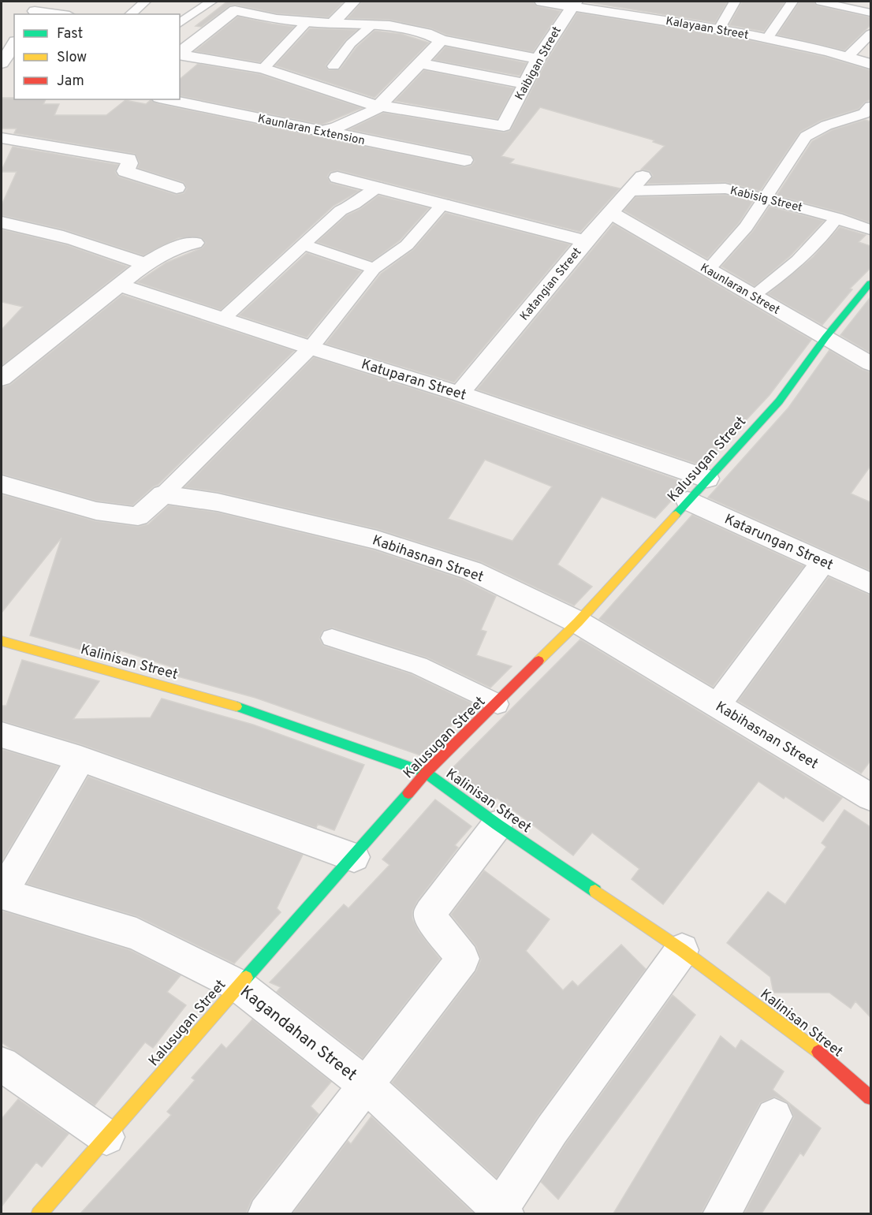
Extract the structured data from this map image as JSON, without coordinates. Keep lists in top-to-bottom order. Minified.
{"streets":{"street":["Kalayaan Street","Kaibigan Street","Kaunlaran Extension","Katangian Street","Kaunlaran Street","Katuparan Street","Kalusugan Street","Katarungan Street","Kabihasnan Street","Kalinisan Street","Kagandahan Street"],"lane":["Kabisig Street"]},"crossings":[["Kalayaan Street","Kaibigan Street"],["Kabisig Street","Katangian Street"],["Katangian Street","Kaunlaran Street"],["Katangian Street","Katuparan Street"],["Kaunlaran Street","Kalusugan Street"],["Katuparan Street","Kalusugan Street"],["Kalusugan Street","Katarungan Street"],["Kalusugan Street","Kabihasnan Street"],["Kalusugan Street","Kalinisan Street"],["Kalusugan Street","Kagandahan Street"]],"legend":["Fast","Slow","Jam"]}
